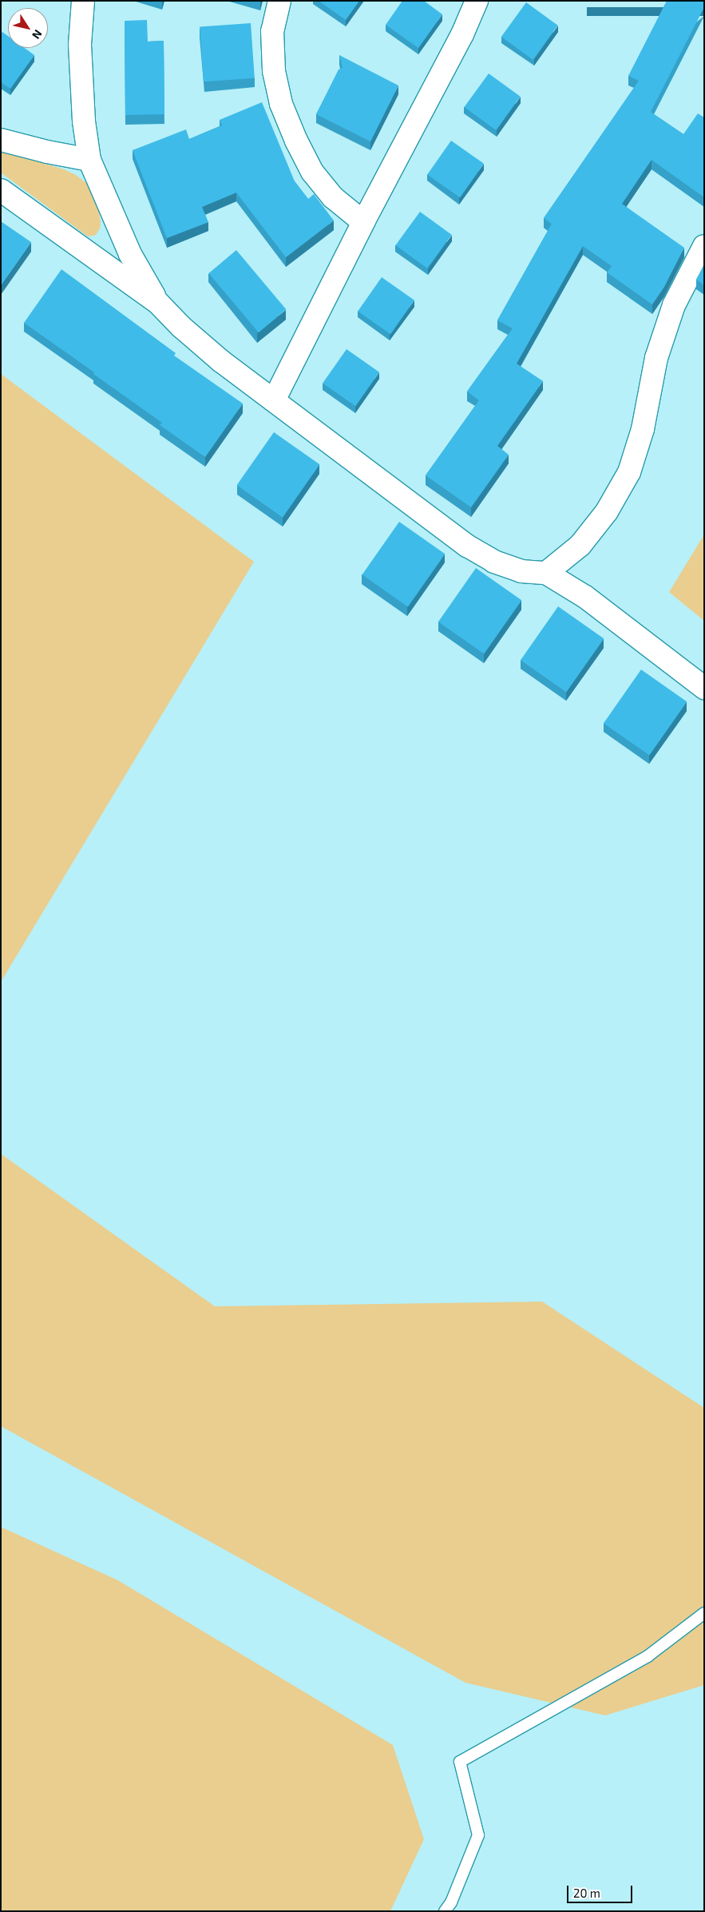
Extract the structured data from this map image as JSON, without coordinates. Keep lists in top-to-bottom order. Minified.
{"scale_bar":"20 m","north":"bottom right"}
